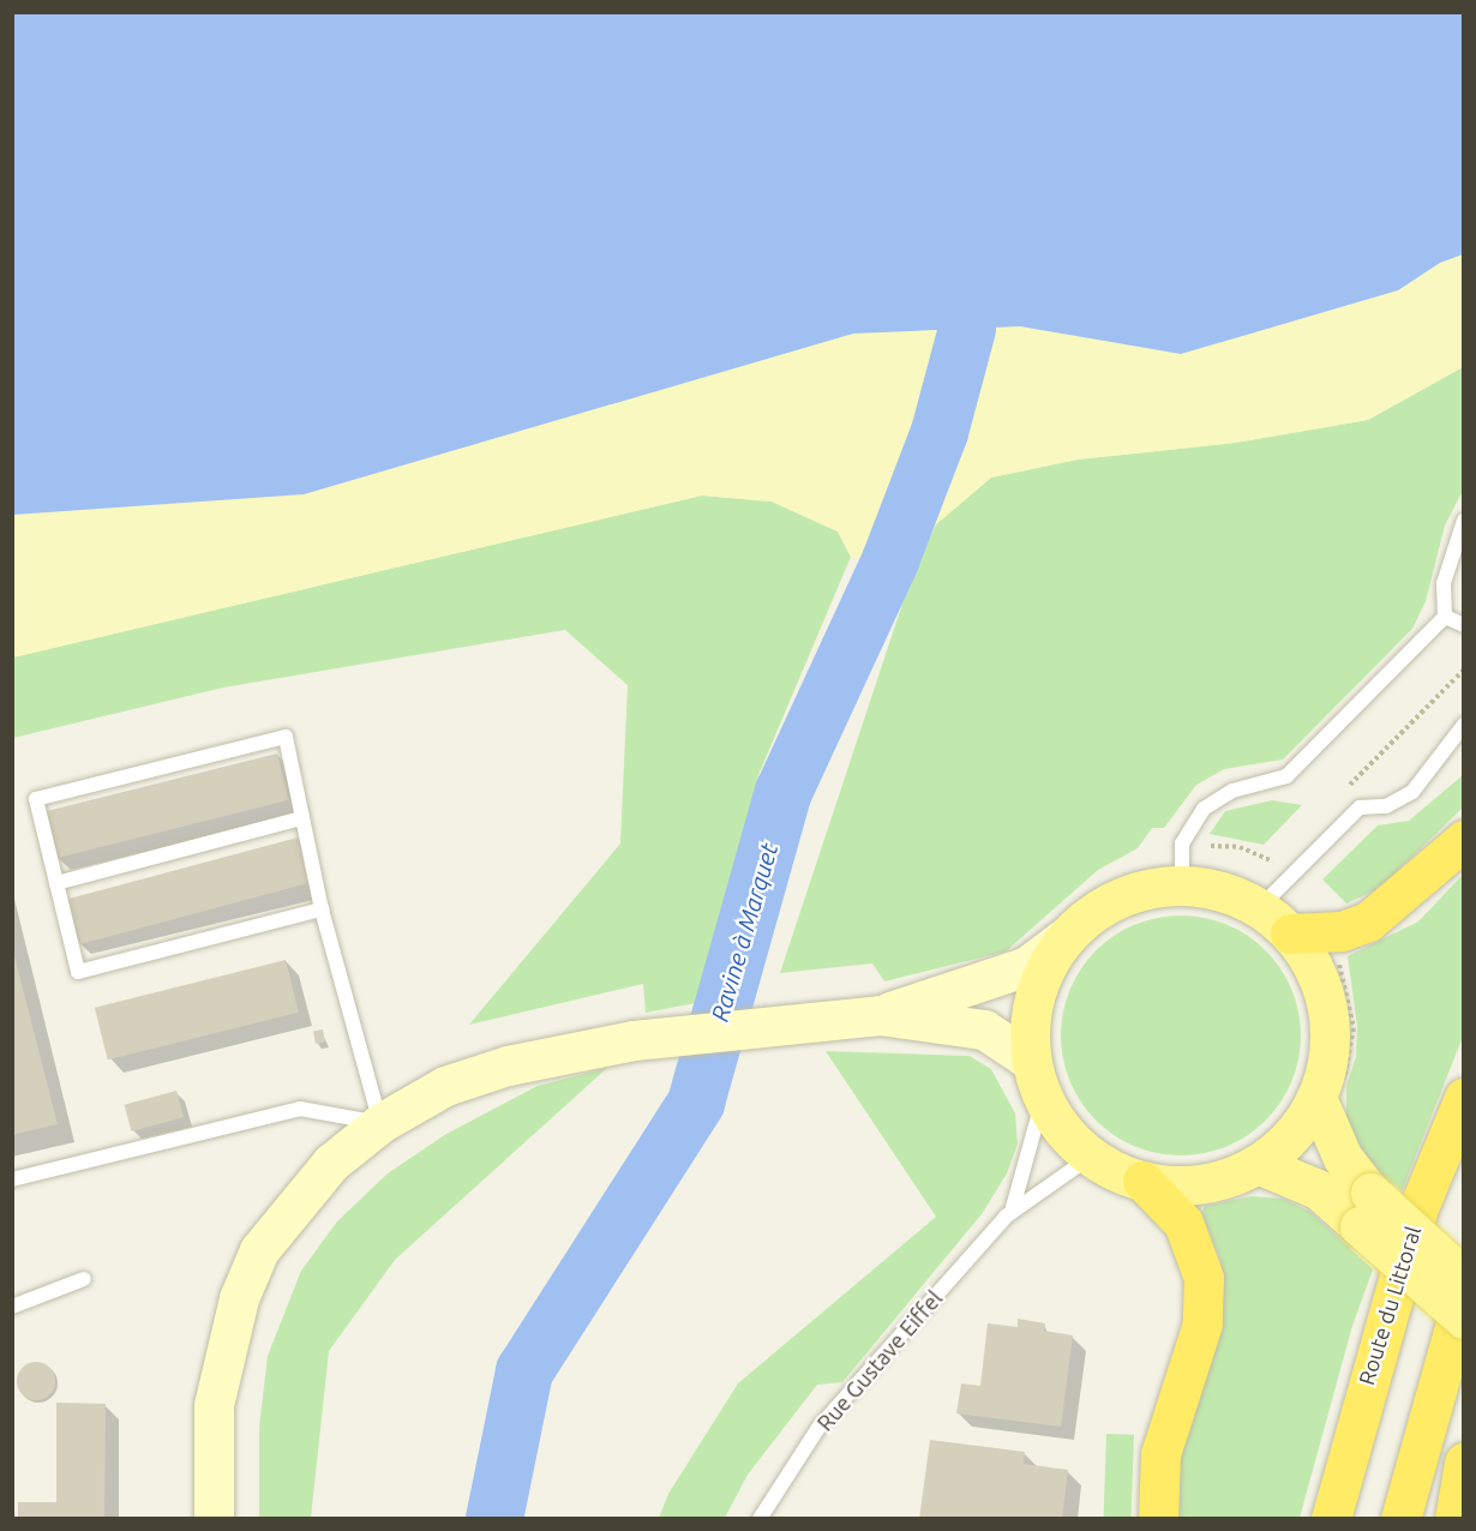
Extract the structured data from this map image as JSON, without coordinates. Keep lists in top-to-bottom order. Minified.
{"streets":{"highway":["Route du Littoral"],"lane":["Rue Gustave Eiffel"]},"water":["Ravine à Marquet"]}
